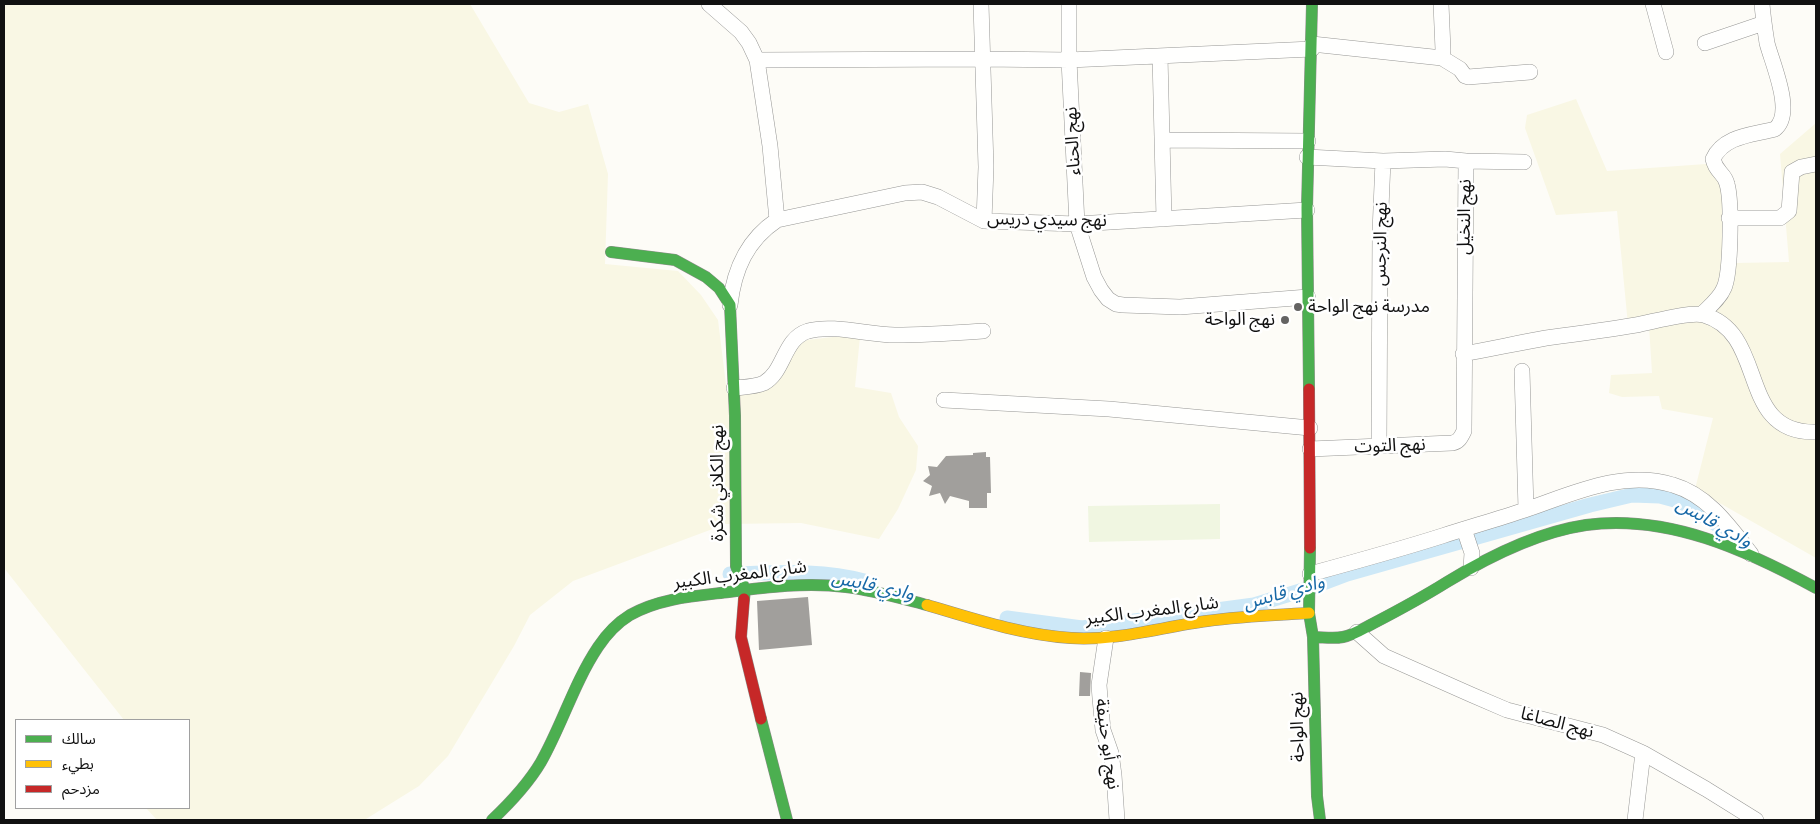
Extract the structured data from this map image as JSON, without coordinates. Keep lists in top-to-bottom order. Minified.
{"streets":{"street":["نهج الحناء","نهج النخيل","نهج سيدي دريس","نهج النرجس","نهج التوت","نهج الكلاني شكرة","شارع المغرب الكبير","نهج الصاغا","نهج الواحة","نهج أبو حنيفة"]},"crossings":[["نهج الحناء","نهج سيدي دريس"],["نهج الحناء","نهج الواحة"],["نهج النخيل","نهج النرجس"],["نهج النخيل","نهج التوت"],["نهج النخيل","نهج الواحة"],["نهج سيدي دريس","نهج الكلاني شكرة"],["نهج سيدي دريس","نهج الواحة"],["نهج النرجس","نهج التوت"],["نهج التوت","نهج الواحة"],["نهج الكلاني شكرة","شارع المغرب الكبير"],["شارع المغرب الكبير","نهج الواحة"],["شارع المغرب الكبير","نهج أبو حنيفة"]],"water":["وادي قابس"],"places":["مدرسة نهج الواحة","نهج الواحة"],"legend":["سالك","بطيء","مزدحم"]}
